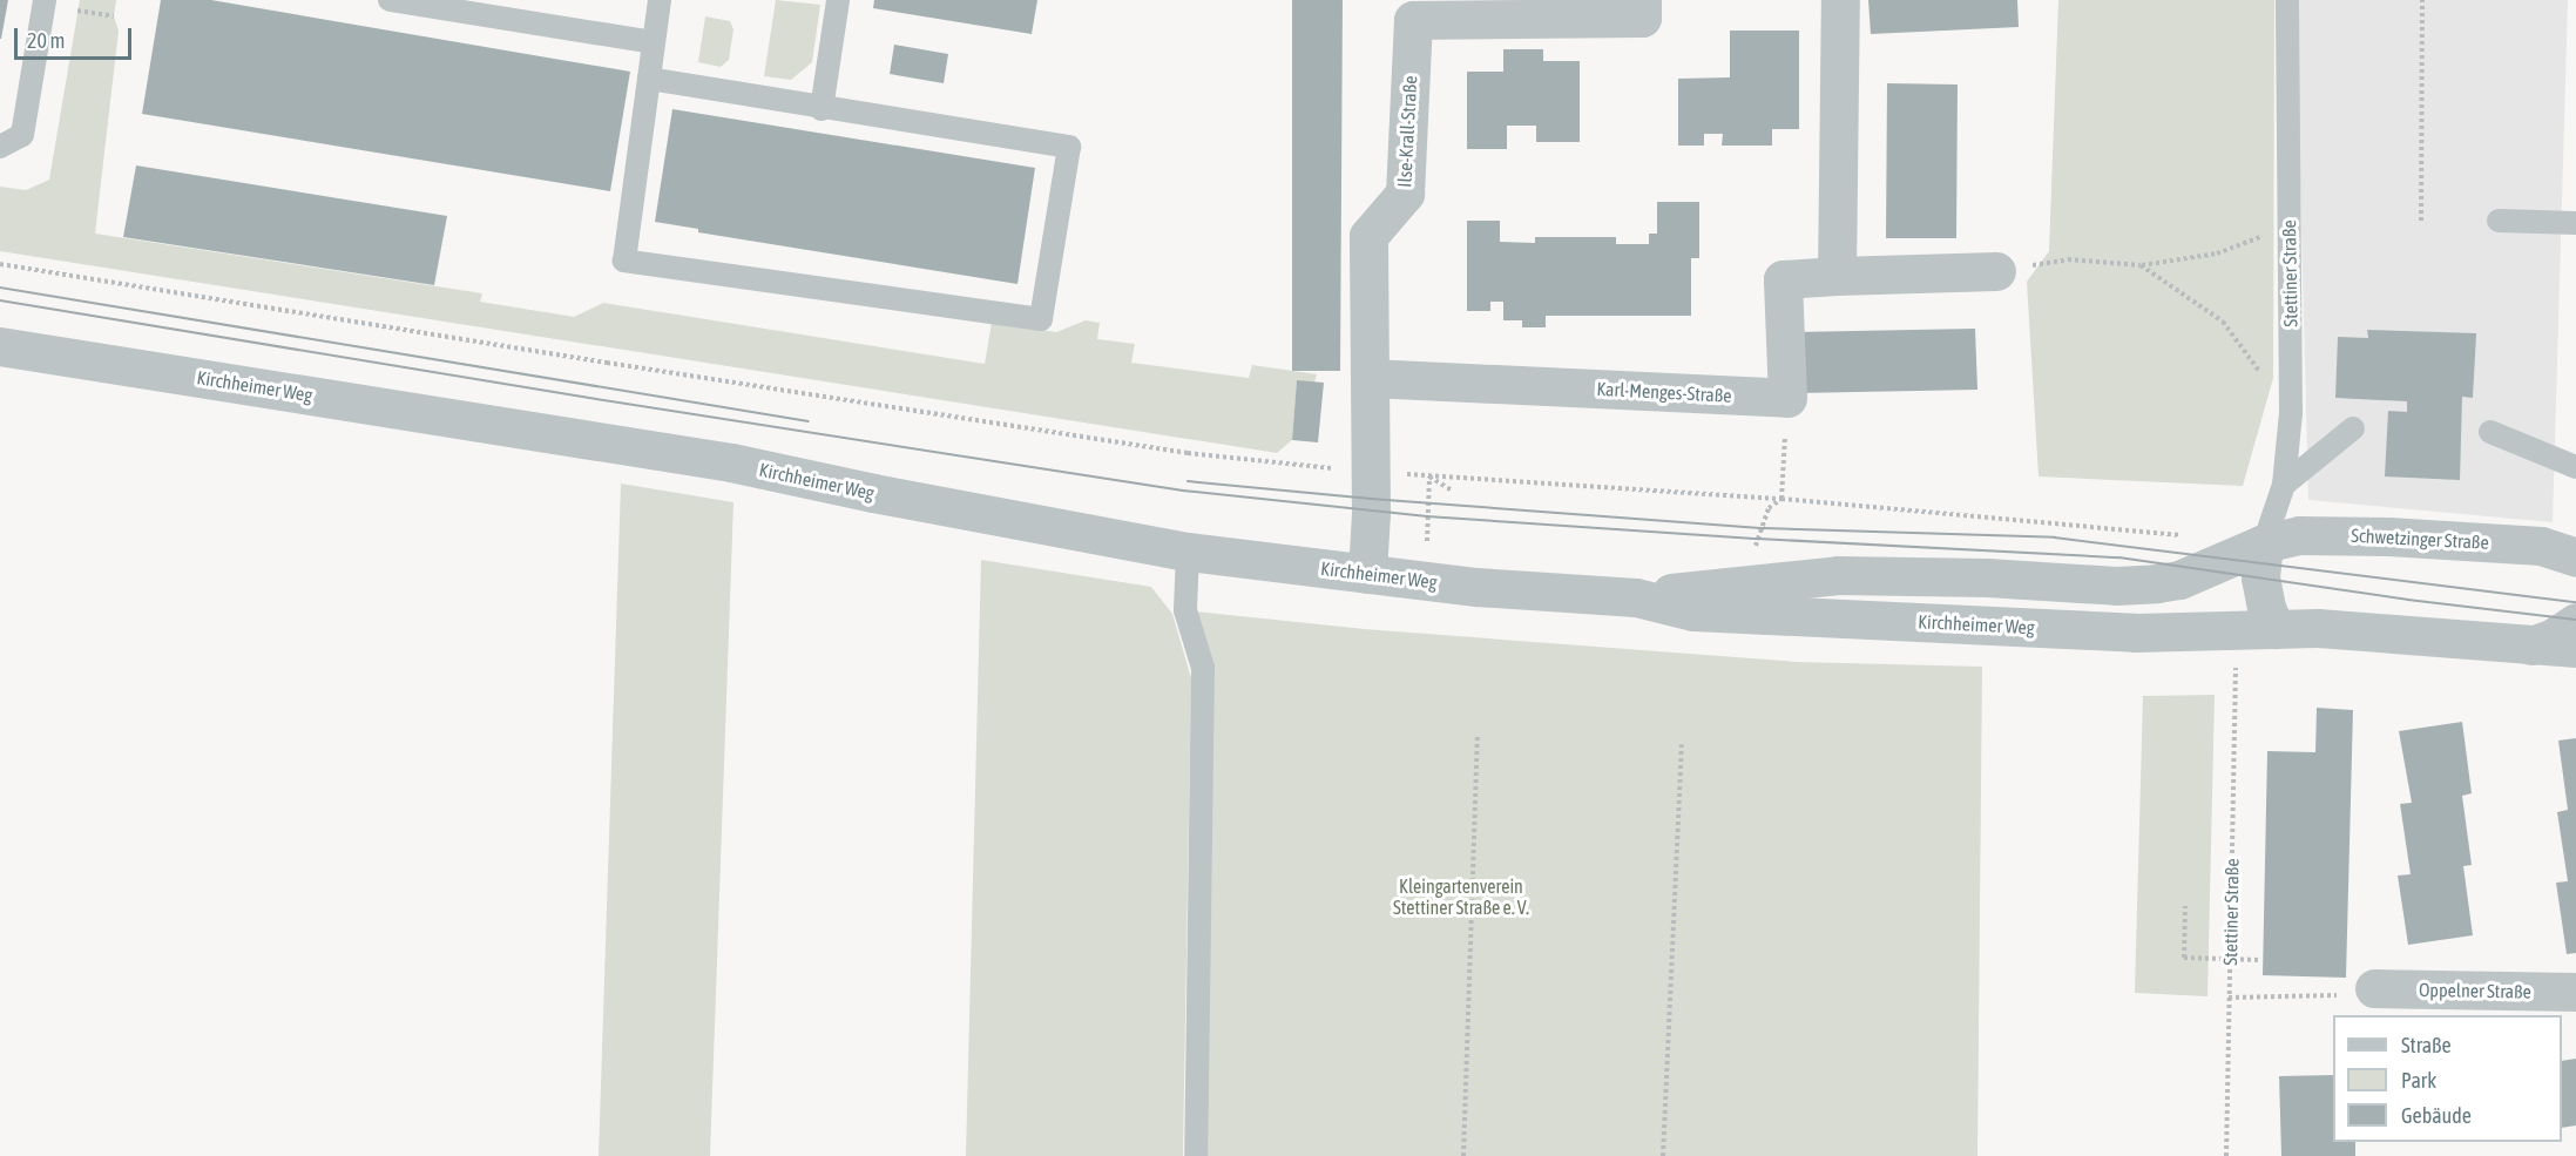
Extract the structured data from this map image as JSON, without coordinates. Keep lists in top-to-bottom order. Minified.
{"streets":{"street":["Ilse-Krall-Straße","Kirchheimer Weg","Karl-Menges-Straße","Schwetzinger Straße","Oppelner Straße"],"lane":["Stettiner Straße"]},"crossings":[["Ilse-Krall-Straße","Kirchheimer Weg"],["Ilse-Krall-Straße","Karl-Menges-Straße"],["Stettiner Straße","Kirchheimer Weg"],["Stettiner Straße","Schwetzinger Straße"],["Kirchheimer Weg","Schwetzinger Straße"]],"parks":["Kleingartenverein Stettiner Straße e. V."],"legend":["Straße","Park","Gebäude"],"scale_bar":"20 m"}
